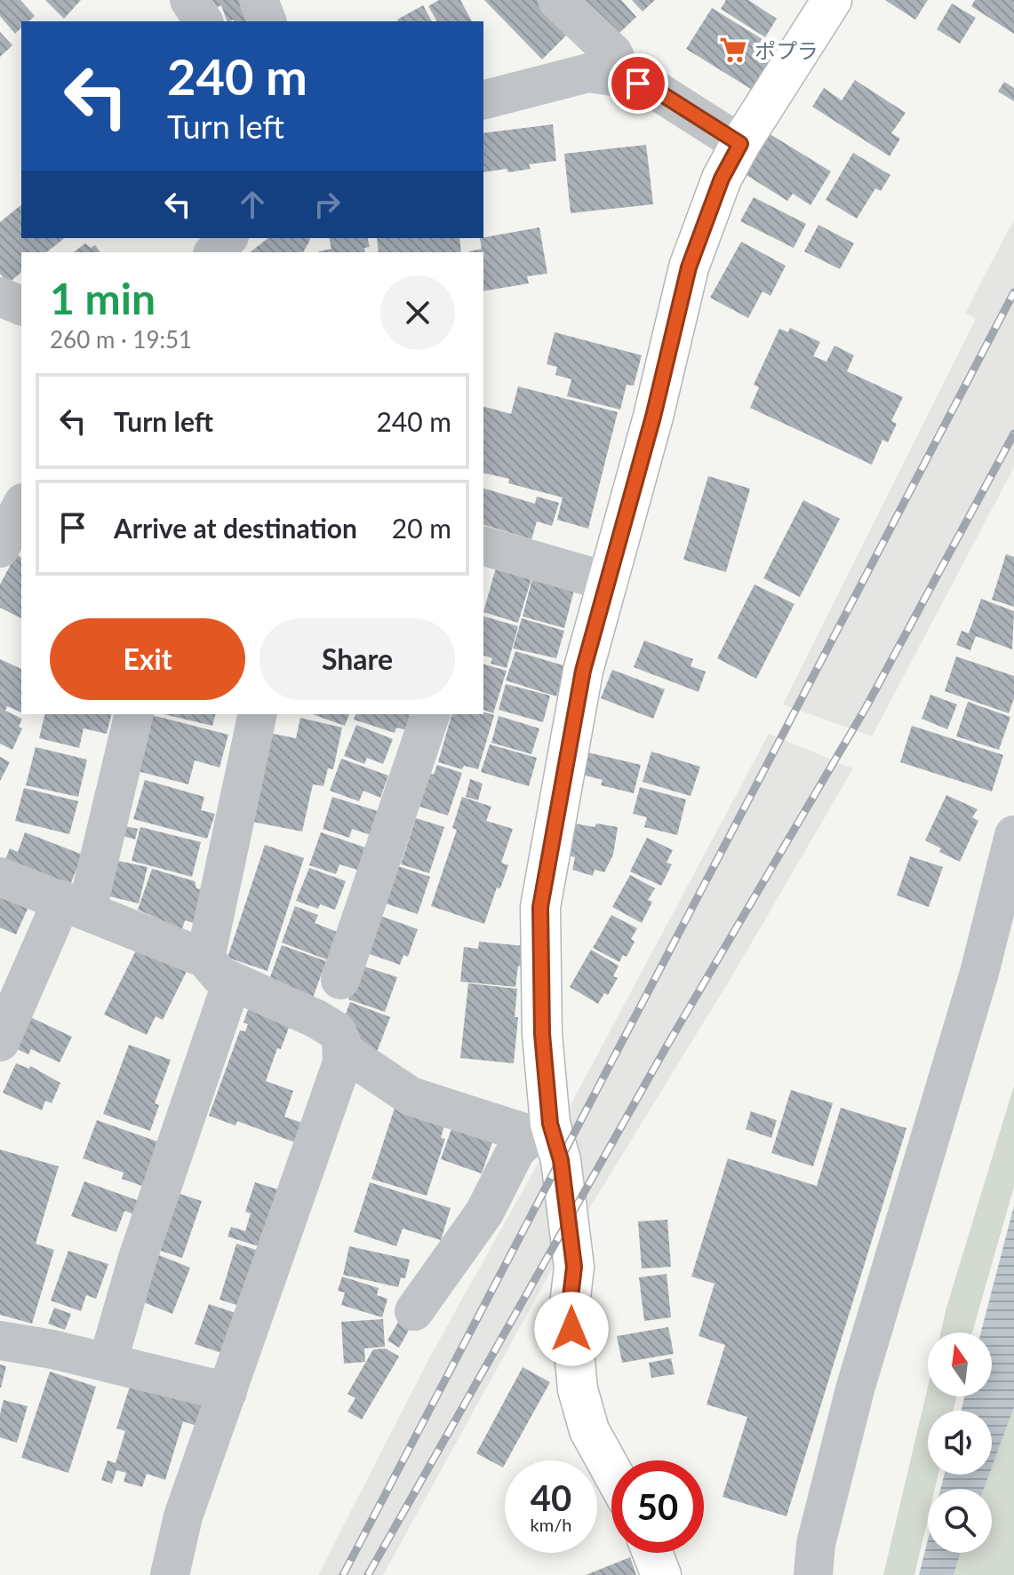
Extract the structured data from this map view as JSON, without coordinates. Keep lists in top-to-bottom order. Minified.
{"places":{"supermarket":["ポプラ"]},"north":"top","page":{"turn":["240 m","Turn left"],"heading":["1 min","260 m · 19:51"],"list":[{"name":"Turn left","value":"240 m"},{"name":"Arrive at destination","value":"20 m"}],"buttons":["Exit","Share"],"speed":"40 km/h","limit":"50"}}
